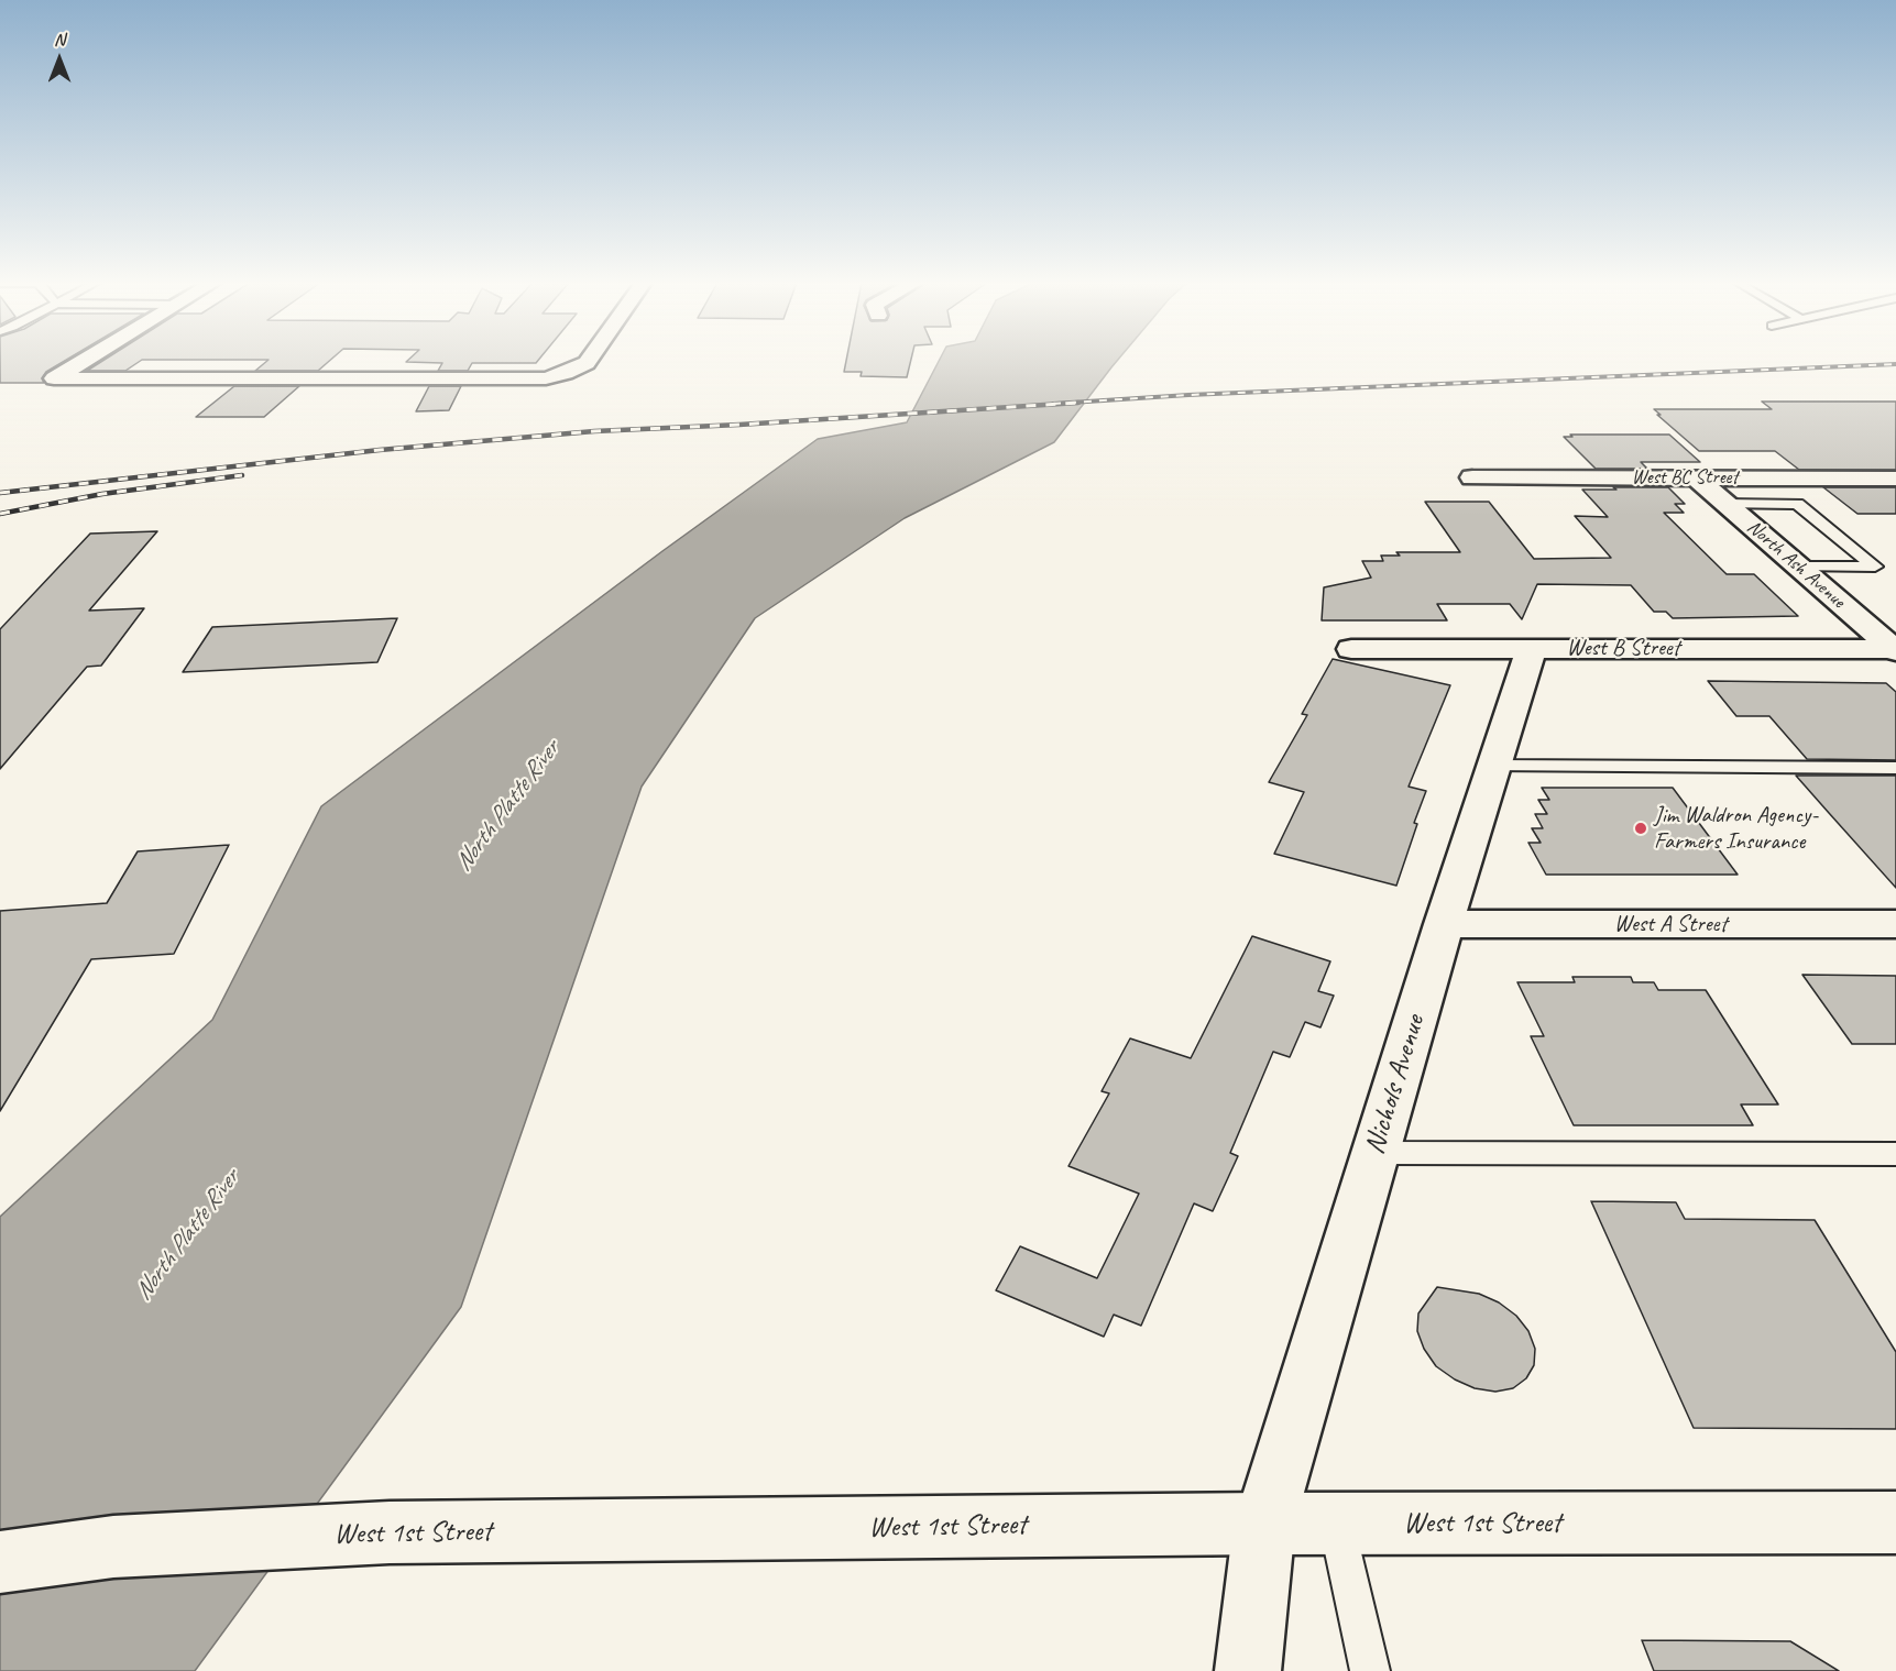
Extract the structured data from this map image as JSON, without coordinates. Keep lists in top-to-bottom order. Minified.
{"streets":{"street":["West BC Street","North Ash Avenue","West B Street","West A Street","Nichols Avenue","West 1st Street"]},"crossings":[["West BC Street","North Ash Avenue"],["North Ash Avenue","West B Street"],["West B Street","Nichols Avenue"],["West A Street","Nichols Avenue"],["Nichols Avenue","West 1st Street"]],"water":["North Platte River"],"places":["Jim Waldron Agency- Farmers Insurance"],"north":"top"}
